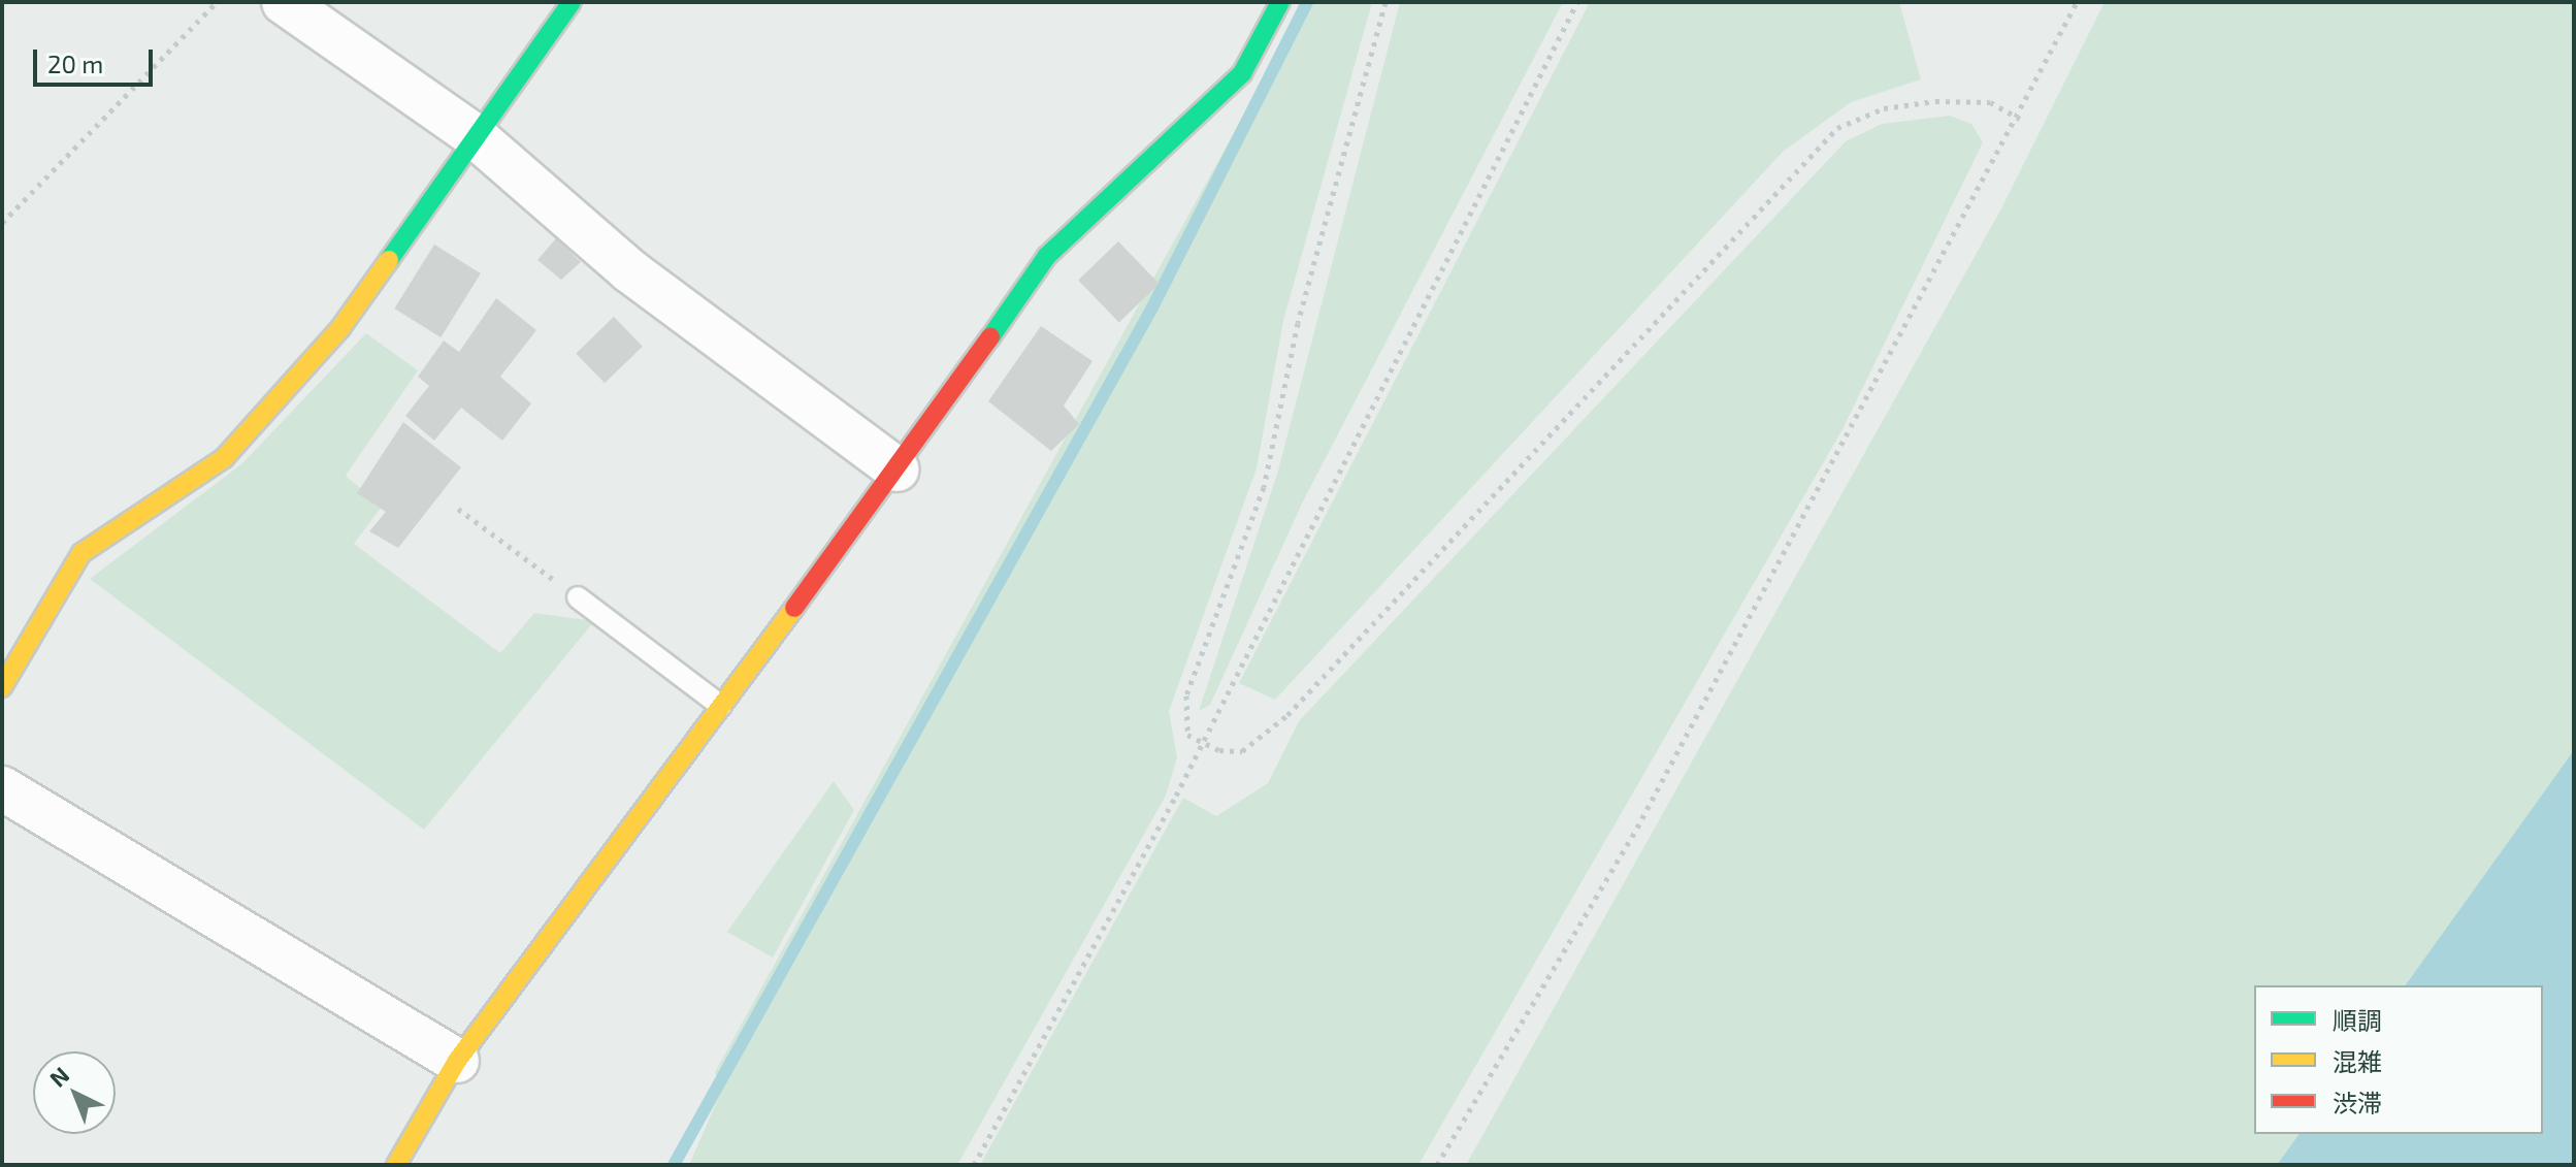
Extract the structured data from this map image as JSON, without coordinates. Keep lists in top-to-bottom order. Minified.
{"legend":["順調","混雑","渋滞"],"scale_bar":"20 m","north":"top left"}
